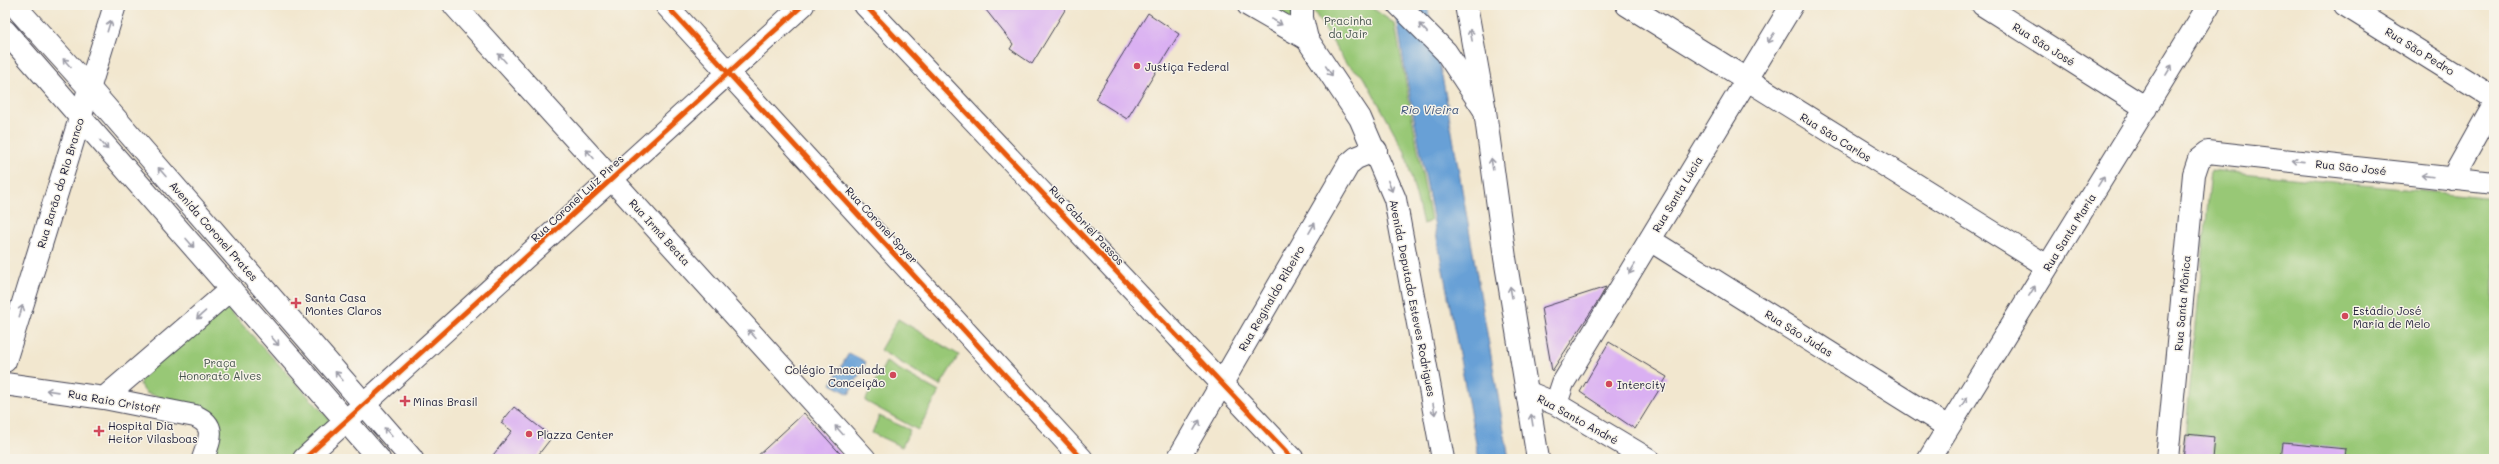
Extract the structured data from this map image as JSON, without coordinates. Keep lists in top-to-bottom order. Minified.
{"streets":{"street":["Rua São José","Rua São Pedro","Rua São Carlos","Rua Barão do Rio Branco","Rua Santa Lúcia","Rua Coronel Luiz Pires","Rua Coronel Spyer","Rua Gabriel Passos","Avenida Coronel Prates","Rua Irmã Beata","Rua Santa Maria","Rua Reginaldo Ribeiro","Avenida Deputado Esteves Rodrigues","Rua Santa Mônica","Rua São Judas","Rua Raio Cristoff","Rua Santo André"]},"crossings":[["Rua São José","Rua Santa Maria"],["Rua São José","Rua Santa Mônica"],["Rua São Carlos","Rua Santa Lúcia"],["Rua São Carlos","Rua Santa Maria"],["Rua Barão do Rio Branco","Avenida Coronel Prates"],["Rua Santa Lúcia","Rua São Judas"],["Rua Santa Lúcia","Rua Santo André"],["Rua Coronel Luiz Pires","Rua Coronel Spyer"],["Rua Coronel Luiz Pires","Avenida Coronel Prates"],["Rua Coronel Luiz Pires","Rua Irmã Beata"],["Rua Gabriel Passos","Rua Reginaldo Ribeiro"],["Rua Santa Maria","Rua São Judas"],["Rua Reginaldo Ribeiro","Avenida Deputado Esteves Rodrigues"]],"one_way":["Rua São José","Rua Barão do Rio Branco","Rua Santa Lúcia","Rua Irmã Beata","Rua Santa Maria","Rua Reginaldo Ribeiro","Rua Raio Cristoff"],"water":["Rio Vieira"],"parks":["Pracinha da Jair","Praça Honorato Alves"],"places":{"other":["Justiça Federal","Estádio José Maria de Melo","Colégio Imaculada Conceição","Intercity","Plazza Center"],"health":["Santa Casa Montes Claros","Minas Brasil","Hospital Dia Heitor Vilasboas"]}}
